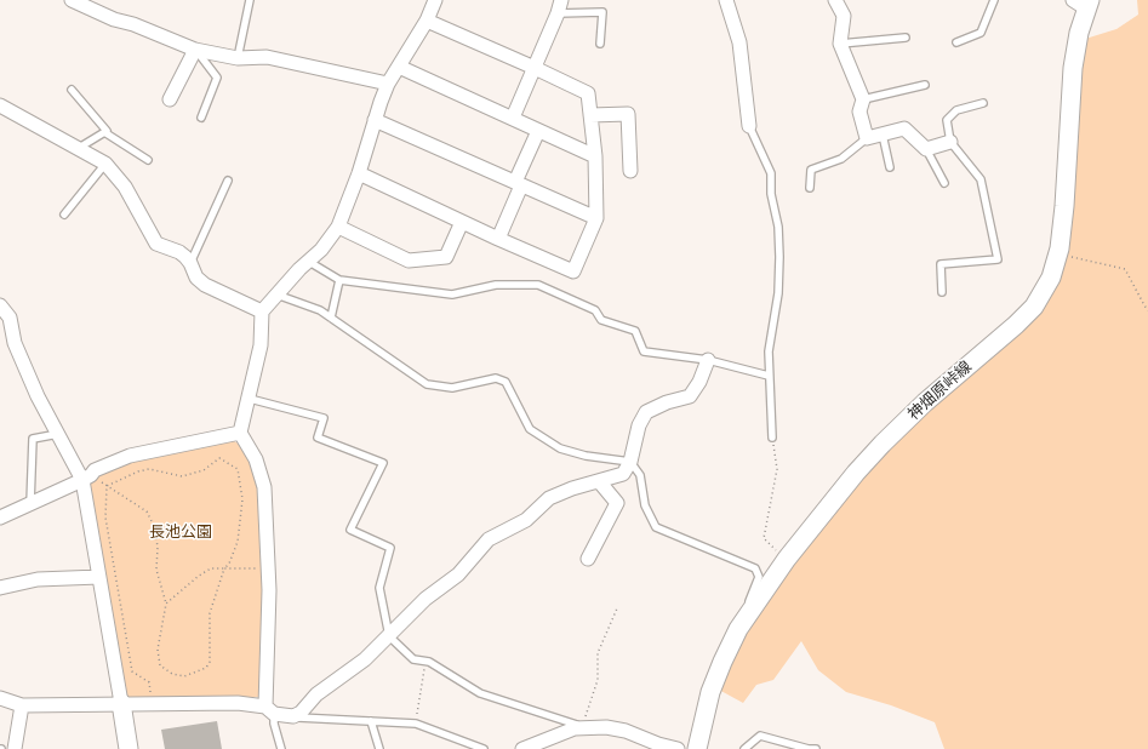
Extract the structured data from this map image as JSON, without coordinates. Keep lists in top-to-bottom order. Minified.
{"streets":{"street":["神畑原峠線"]},"parks":["長池公園"]}
